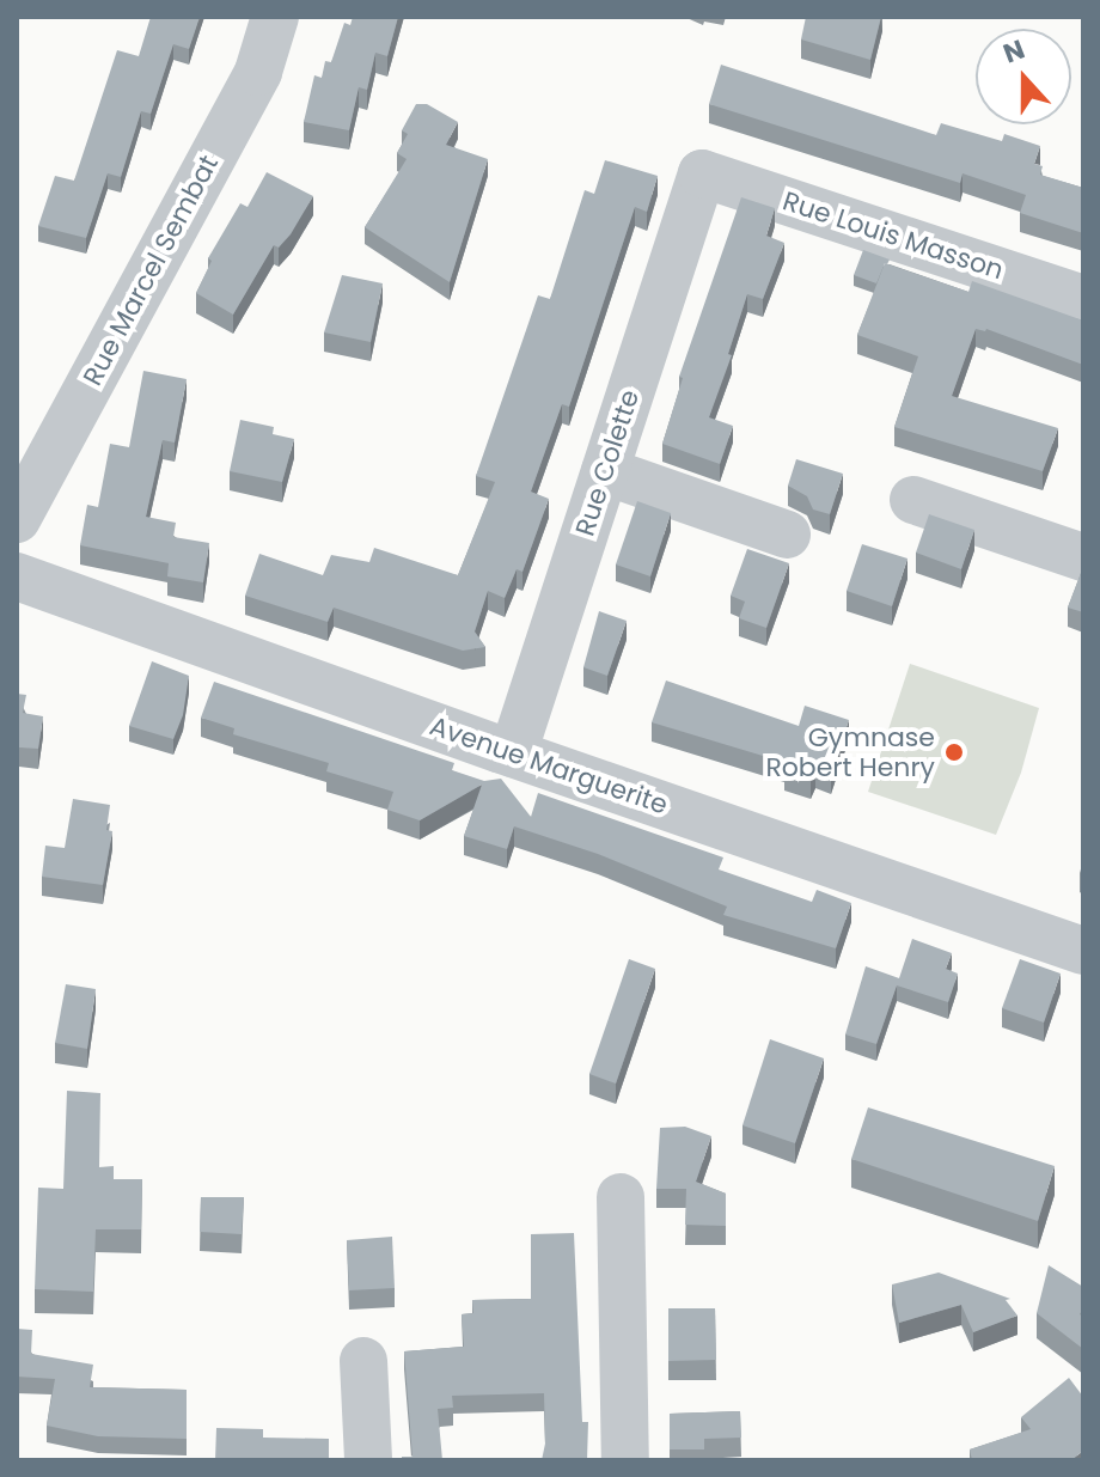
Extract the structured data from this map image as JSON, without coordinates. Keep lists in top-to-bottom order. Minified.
{"streets":{"street":["Rue Louis Masson","Rue Marcel Sembat","Rue Colette","Avenue Marguerite"]},"crossings":[["Rue Louis Masson","Rue Colette"],["Rue Colette","Avenue Marguerite"]],"places":["Gymnase Robert Henry"],"north":"top"}
